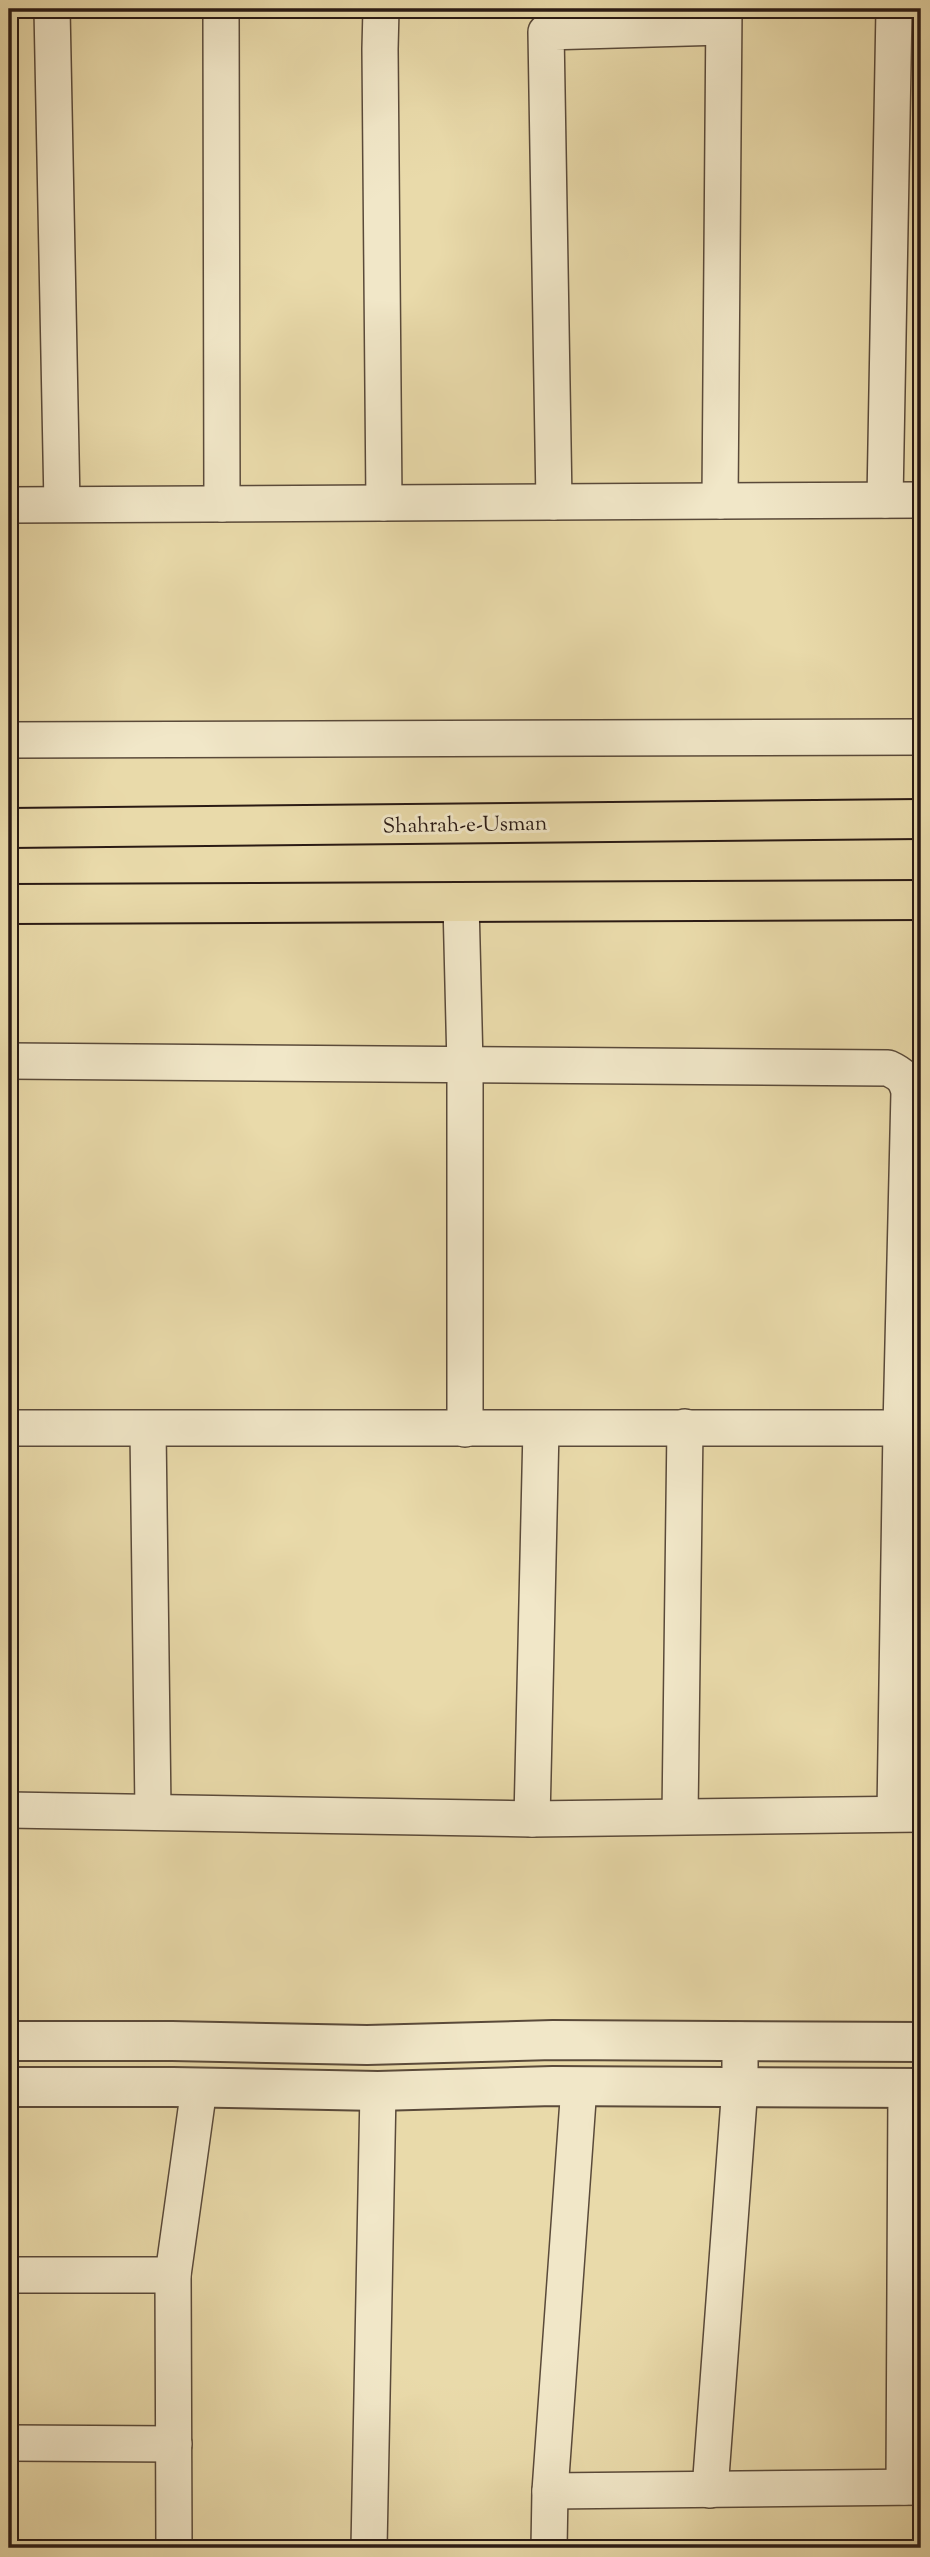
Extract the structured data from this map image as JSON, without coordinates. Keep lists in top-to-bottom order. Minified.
{"streets":{"main road":["Shahrah-e-Usman"]}}
